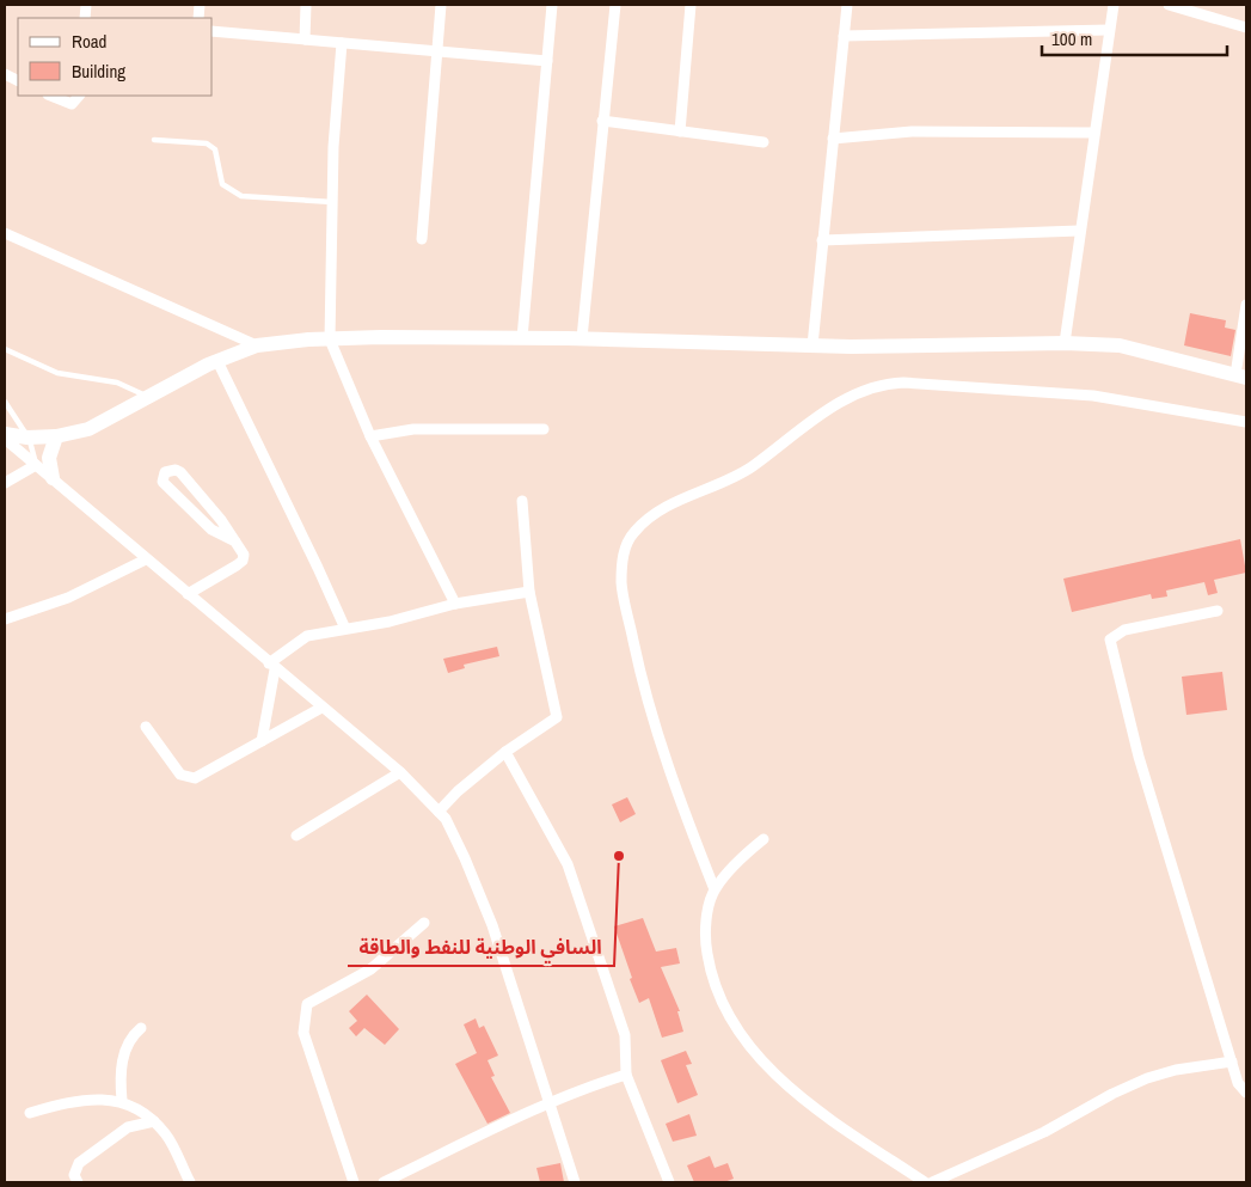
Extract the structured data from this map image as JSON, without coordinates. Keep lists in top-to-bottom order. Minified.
{"places":["السافي الوطنية للنفط والطاقة"],"legend":["Road","Building"],"scale_bar":"100 m"}
